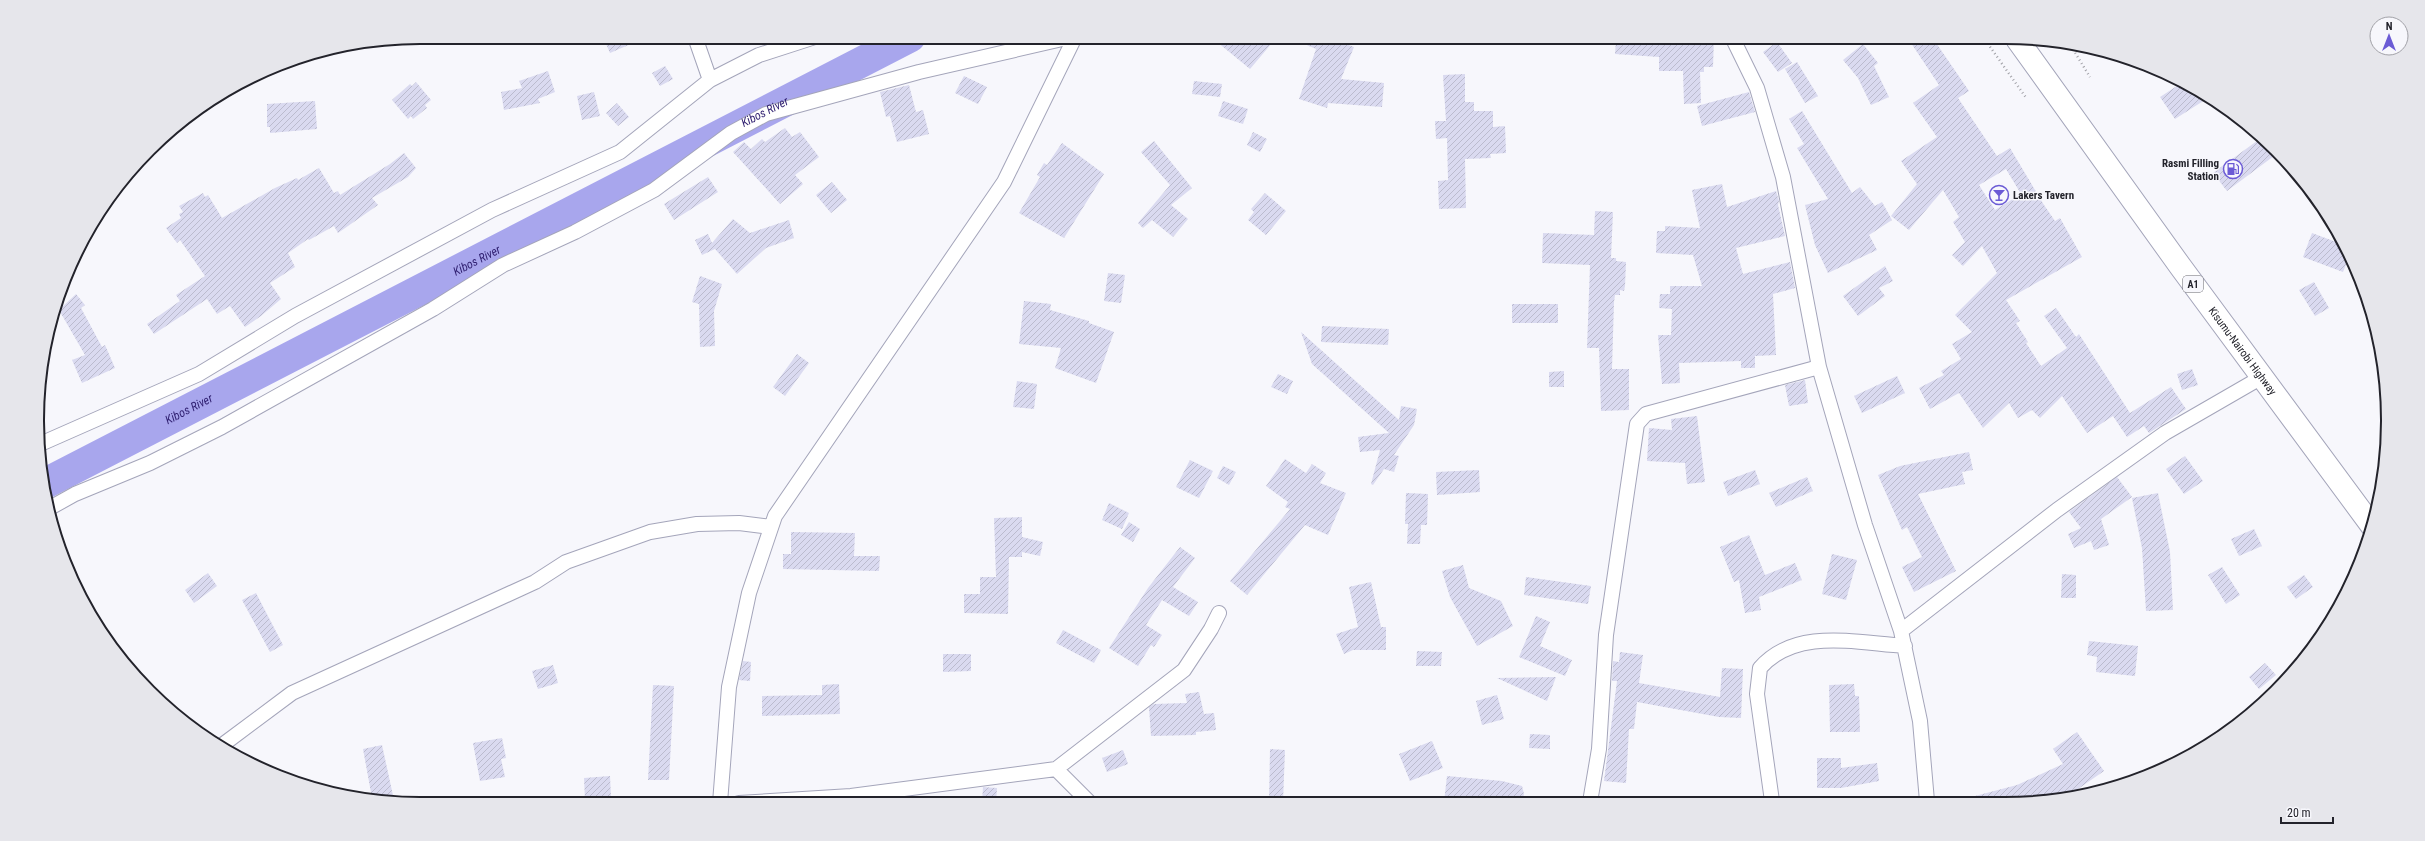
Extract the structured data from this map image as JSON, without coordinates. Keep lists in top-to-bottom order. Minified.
{"streets":{"highway":["A1","Kisumu-Nairobi Highway"]},"water":["Kibos River"],"places":{"fuel station":["Rasmi Filling Station"],"bar":["Lakers Tavern"]},"scale_bar":"20 m","north":"top"}
